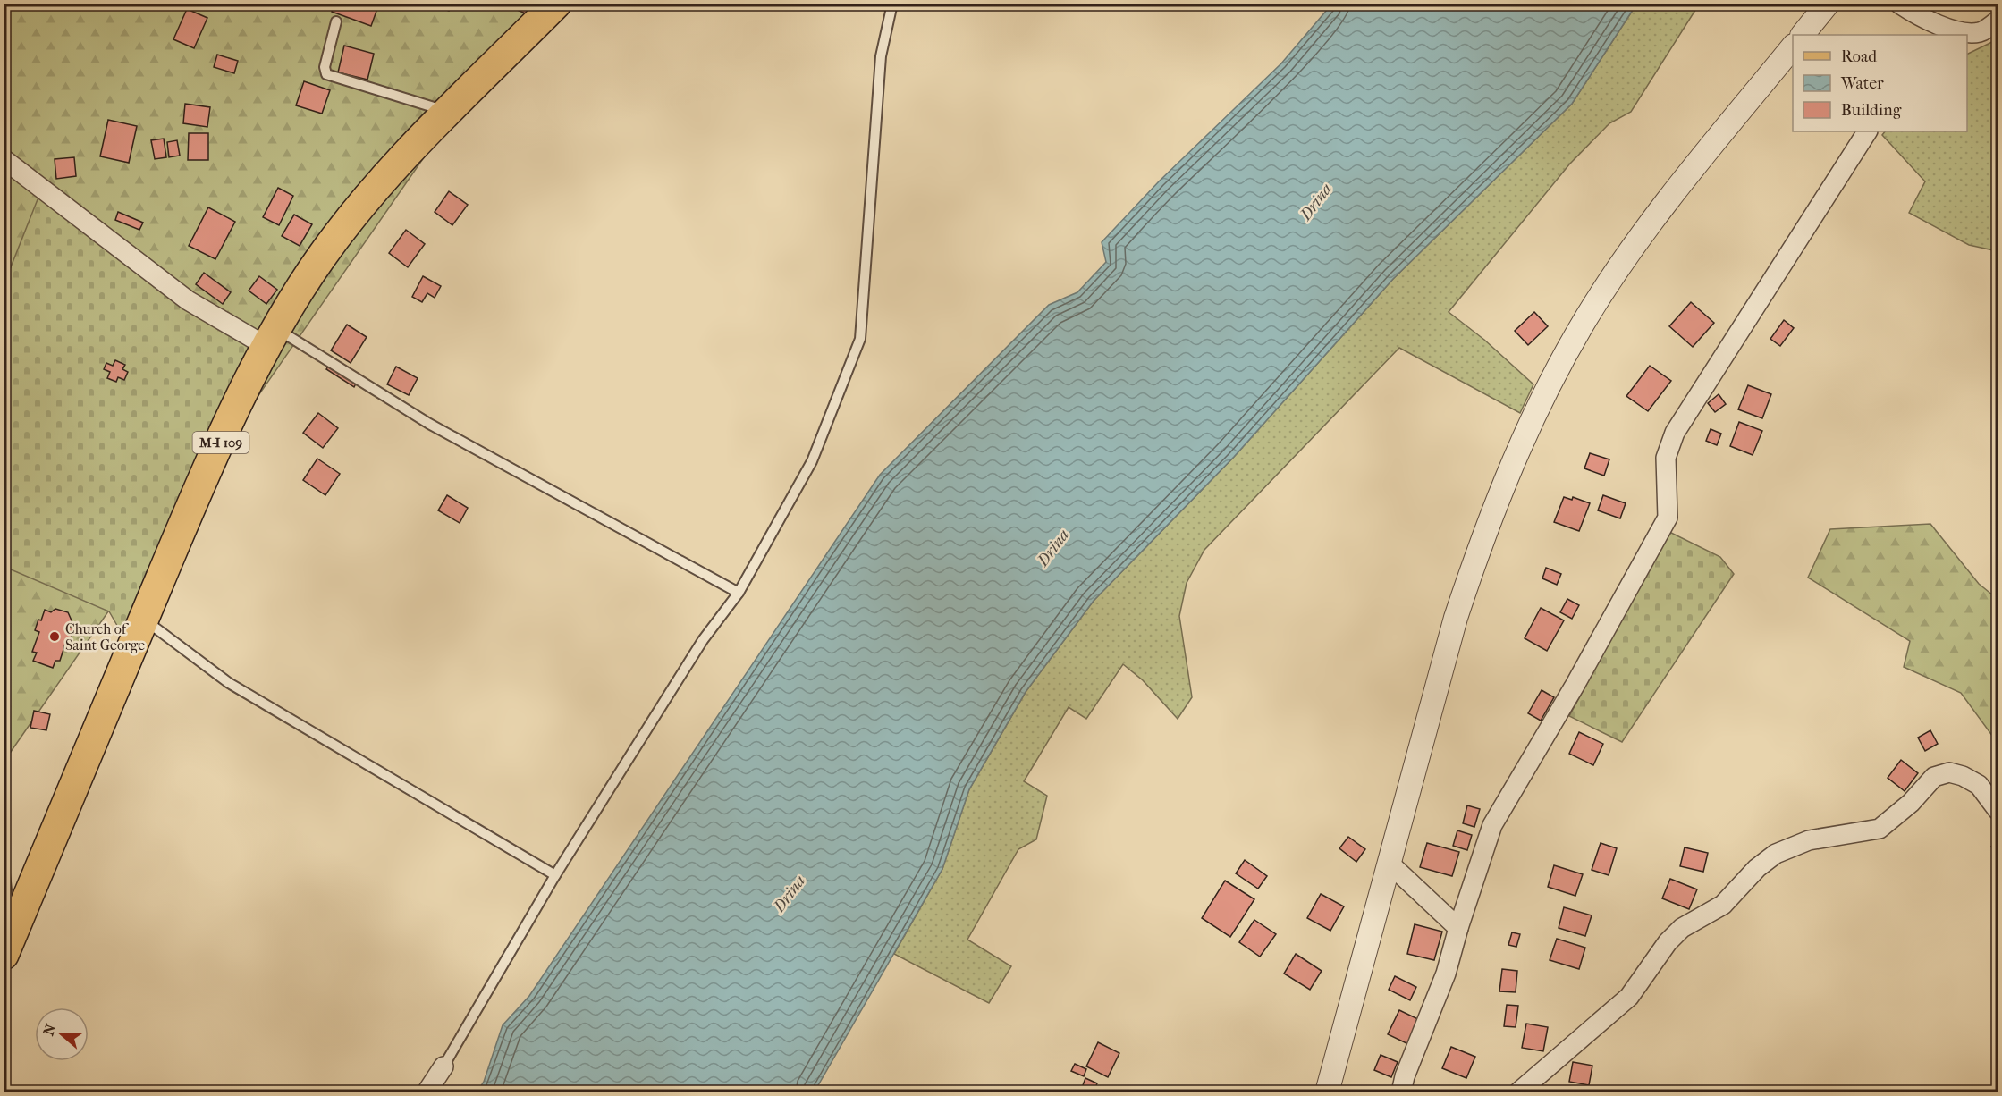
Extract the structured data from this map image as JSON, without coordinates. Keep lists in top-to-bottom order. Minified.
{"streets":{"main road":["M-I 109"]},"water":["Drina"],"places":["Church of Saint George"],"legend":["Road","Water","Building"],"north":"left"}
